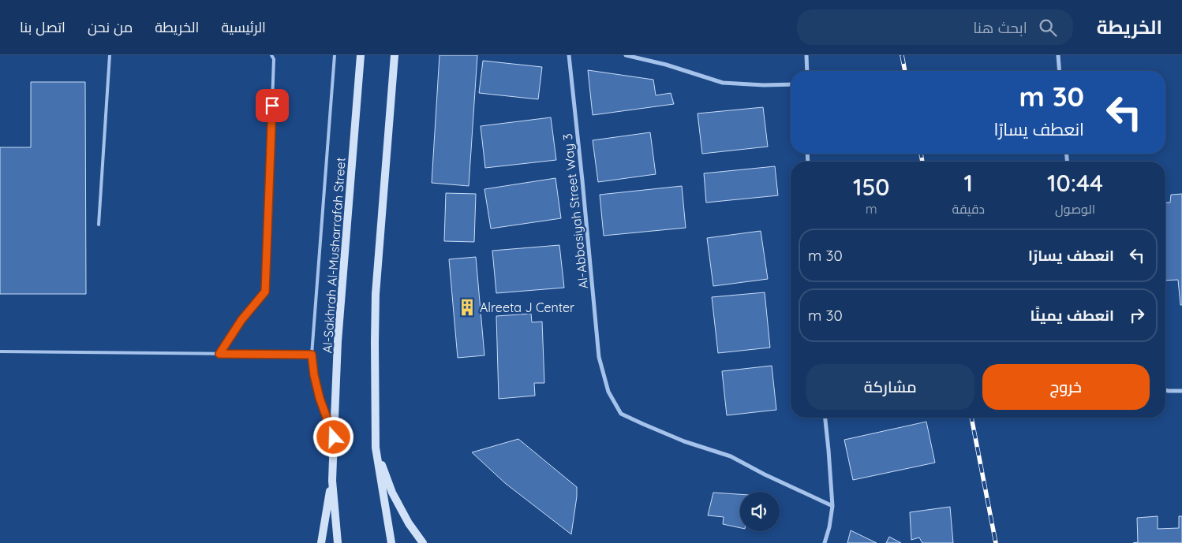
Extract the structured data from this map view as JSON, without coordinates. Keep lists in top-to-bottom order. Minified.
{"streets":{"main road":["Al-Sakhrah Al-Musharrafah Street"],"street":["Al-Abbasiyah Street Way 3"]},"places":{"building":["Alreeta J Center"]},"page":{"header":"الخريطة","search":"ابحث هنا","nav":["الرئيسية","الخريطة","من نحن","اتصل بنا"],"turn":["30 m","انعطف يسارًا"],"eta":["10:44","الوصول","1","دقيقة","150","m"],"list":[{"name":"انعطف يسارًا","value":"30 m"},{"name":"انعطف يمينًا","value":"30 m"}],"buttons":["خروج","مشاركة"]}}
